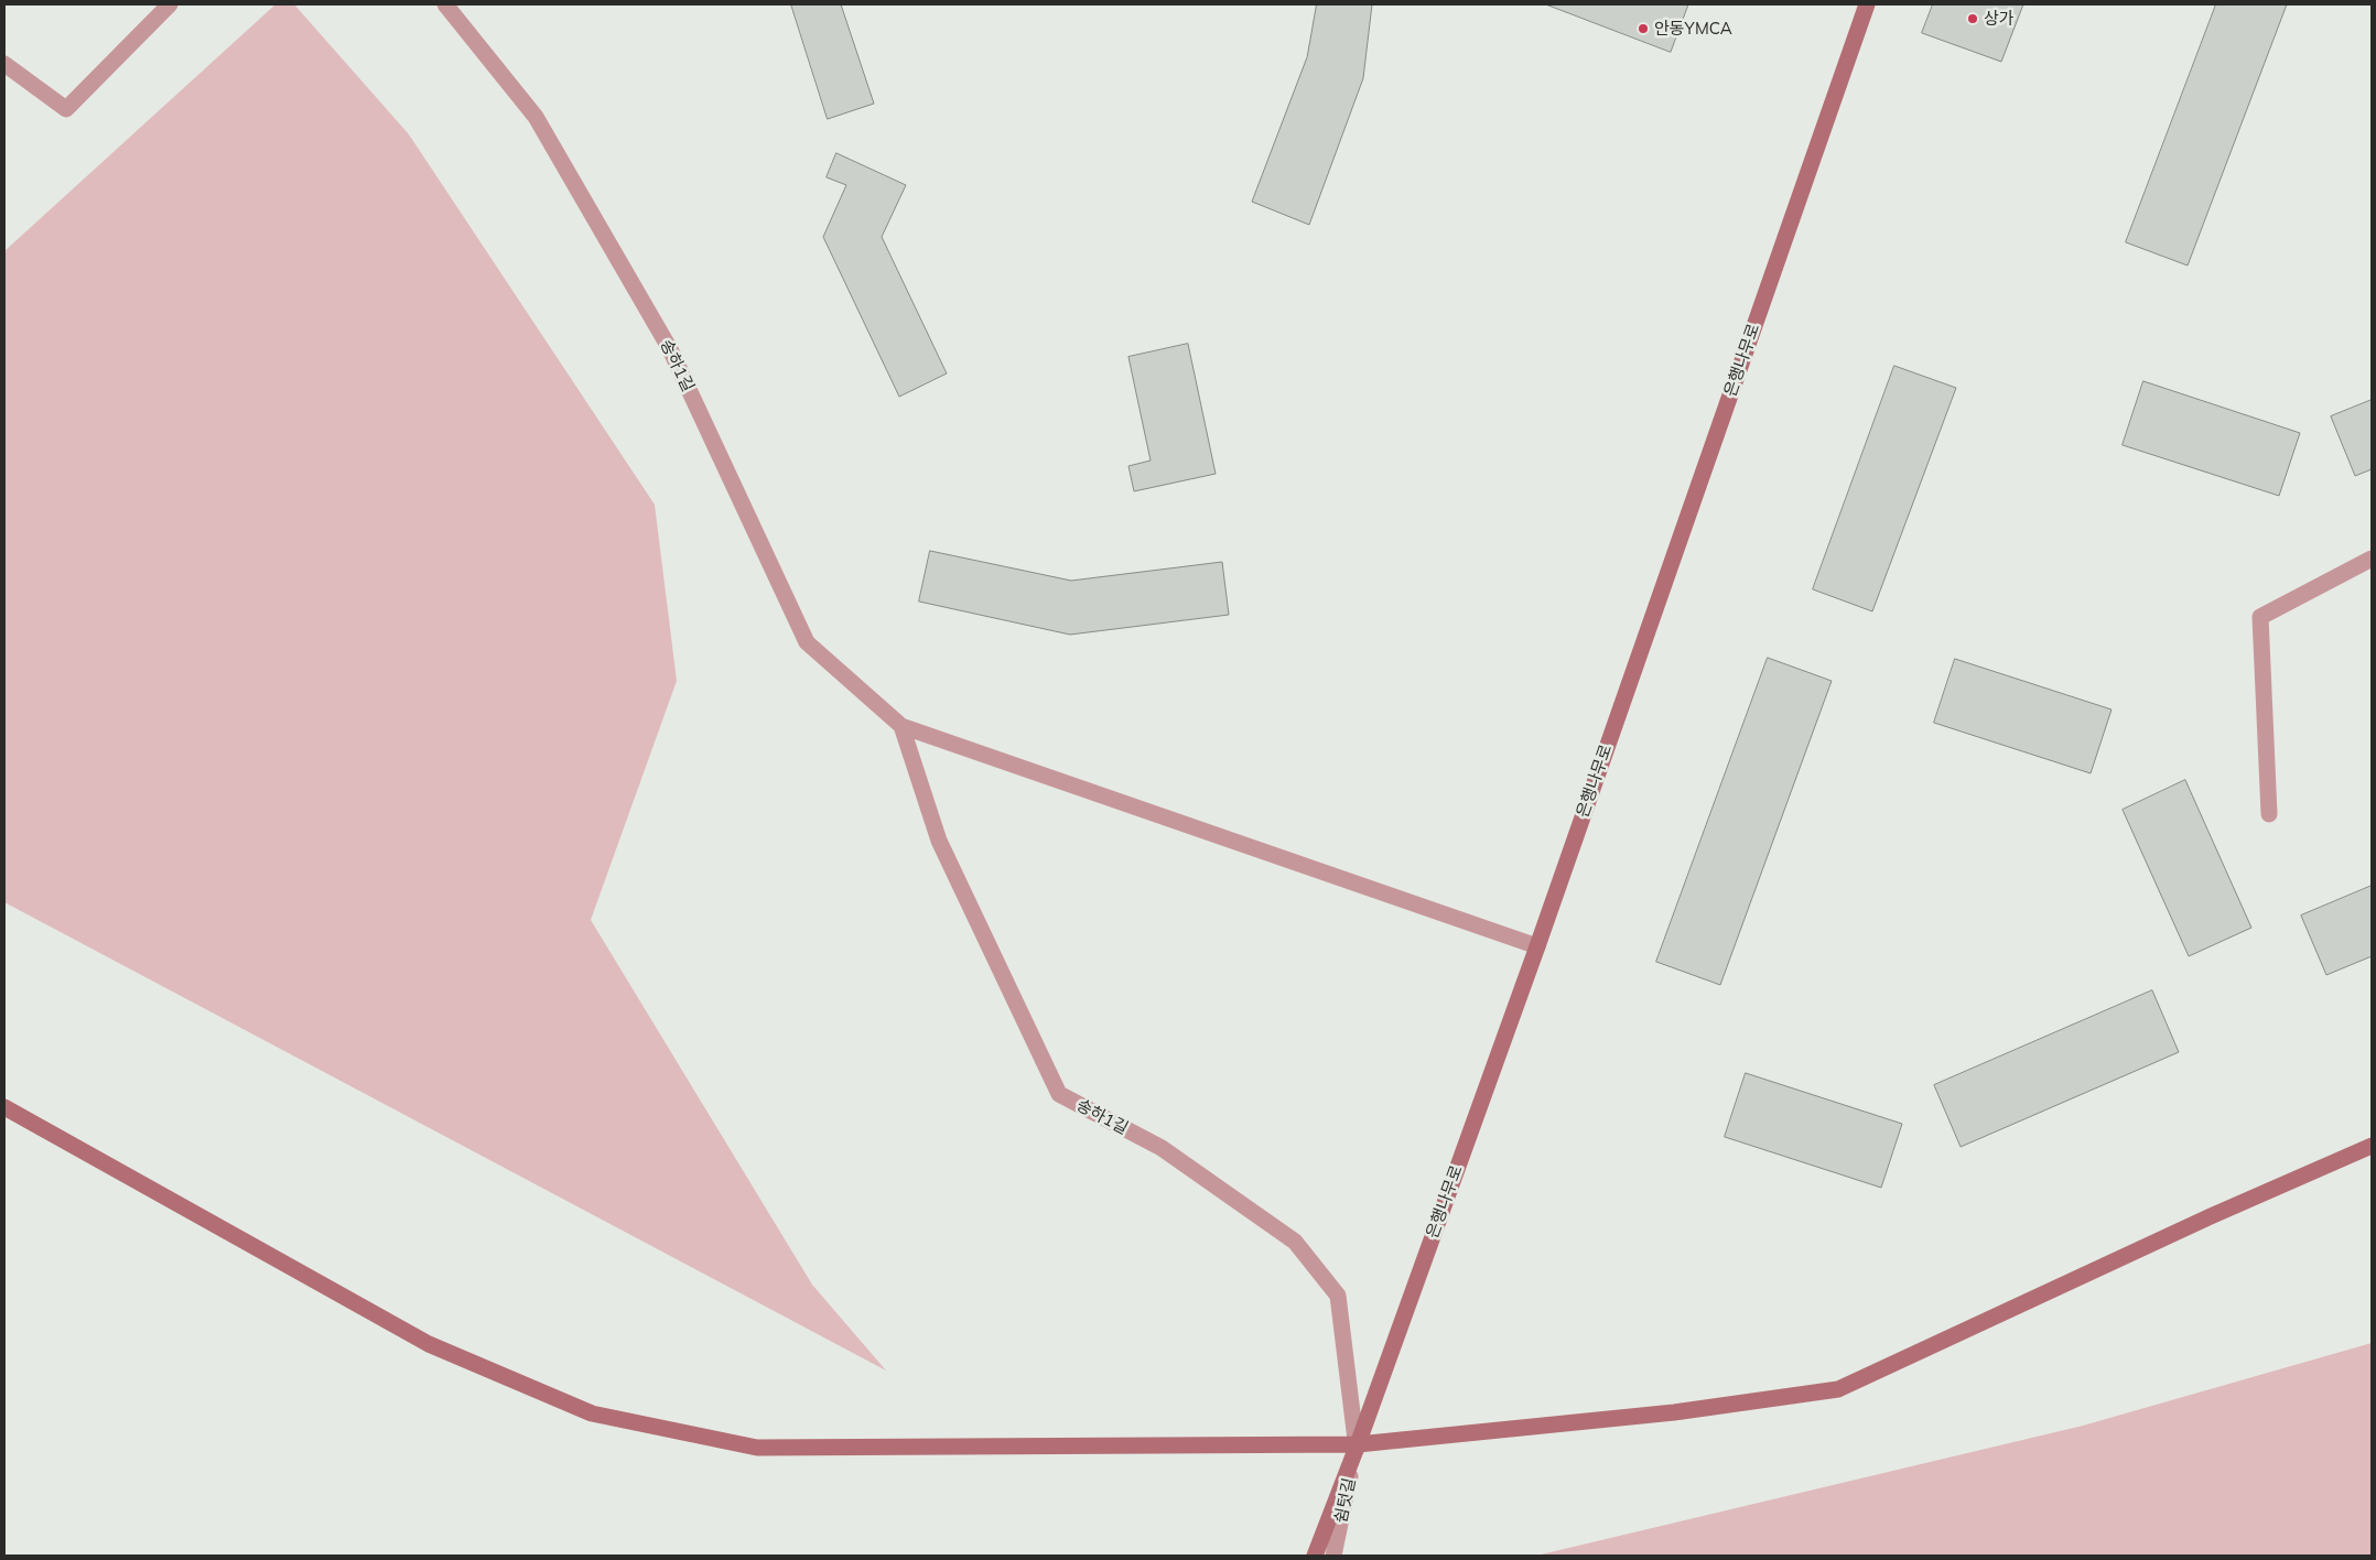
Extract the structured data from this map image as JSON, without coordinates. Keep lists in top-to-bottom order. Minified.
{"streets":{"street":["은행나무로","송하1길","쉼텃길"]},"crossings":[["은행나무로","송하1길"],["은행나무로","쉼텃길"],["송하1길","쉼텃길"]],"places":["상가","안동YMCA"]}
